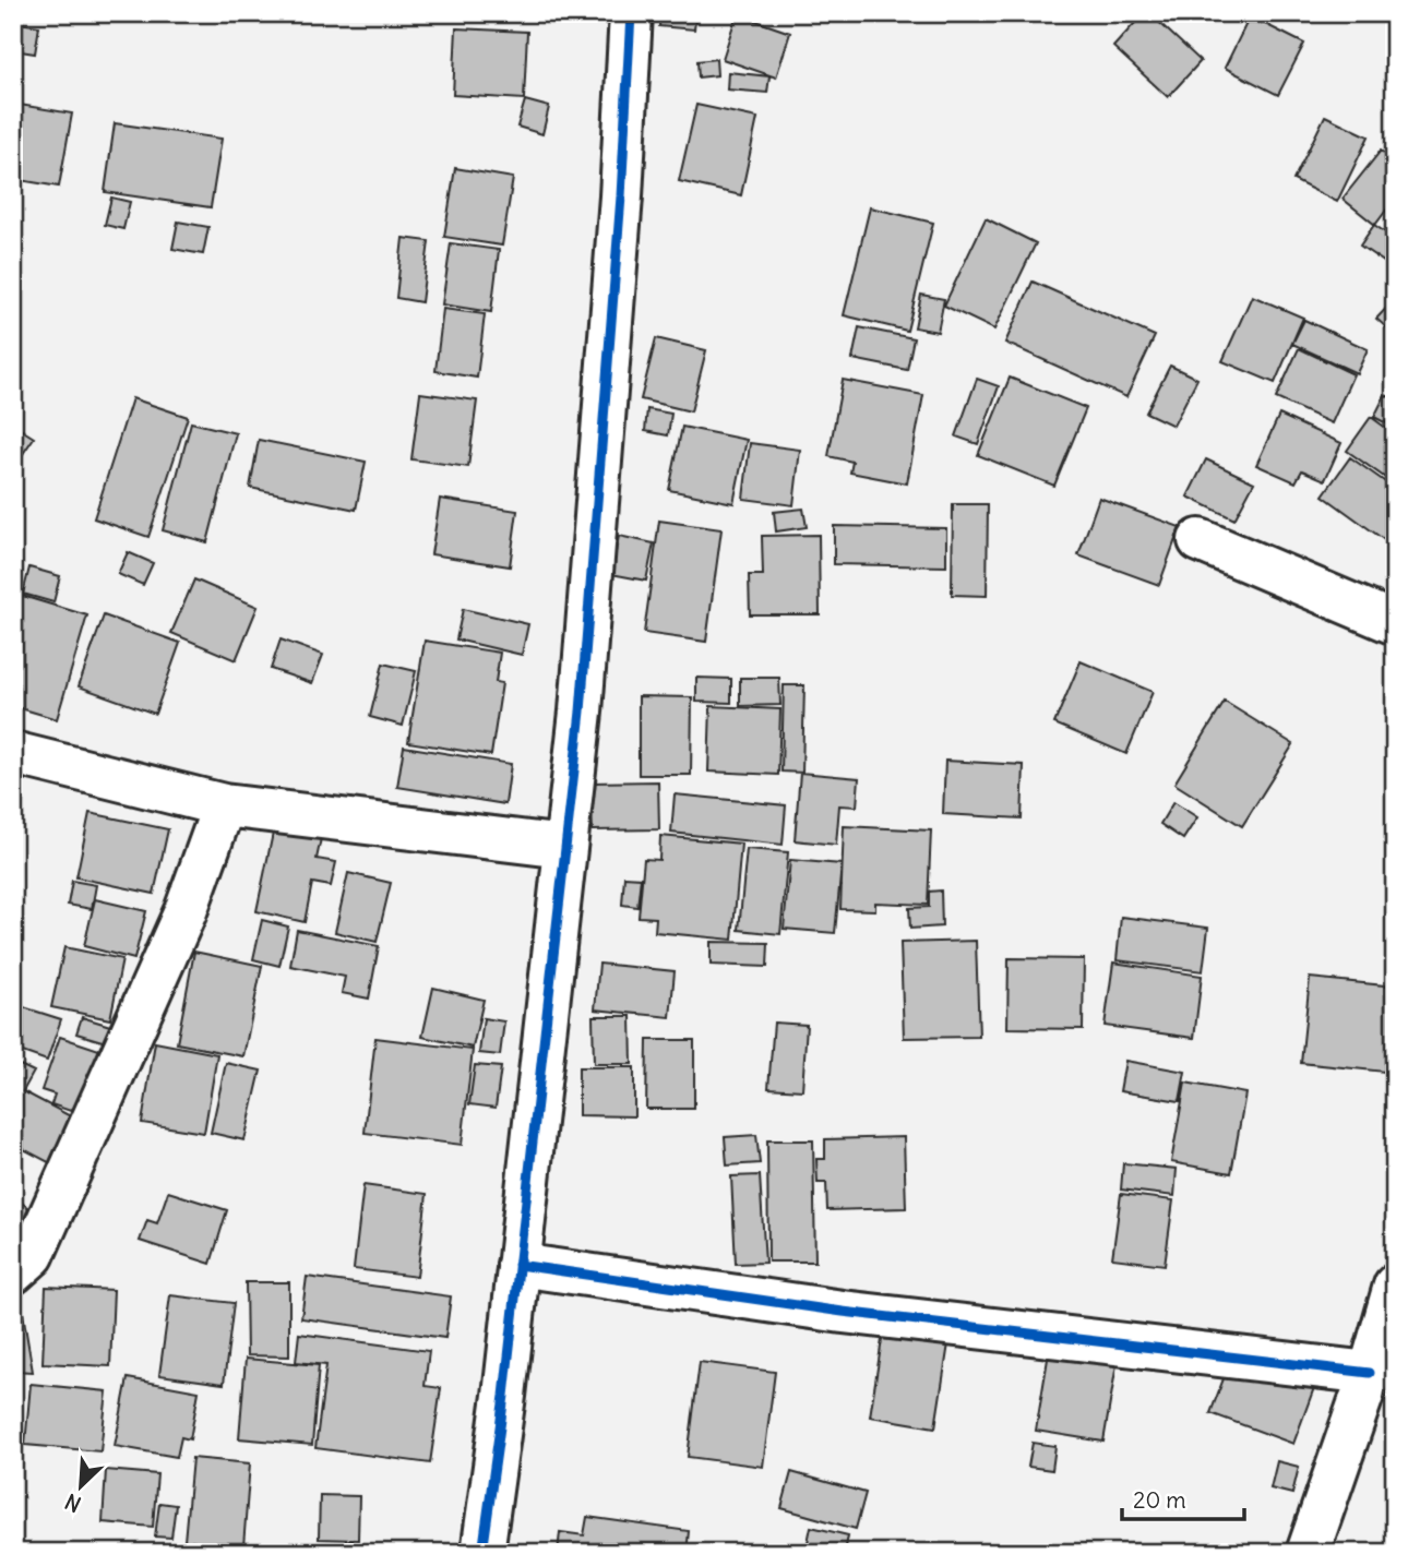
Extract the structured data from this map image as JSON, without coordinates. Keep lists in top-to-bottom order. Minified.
{"scale_bar":"20 m","north":"bottom left"}
